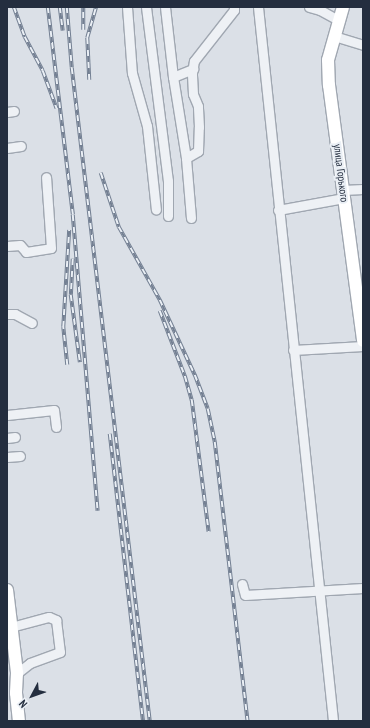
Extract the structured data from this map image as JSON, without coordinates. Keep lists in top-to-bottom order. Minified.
{"streets":{"main road":["улица Горького"]},"north":"bottom left"}
